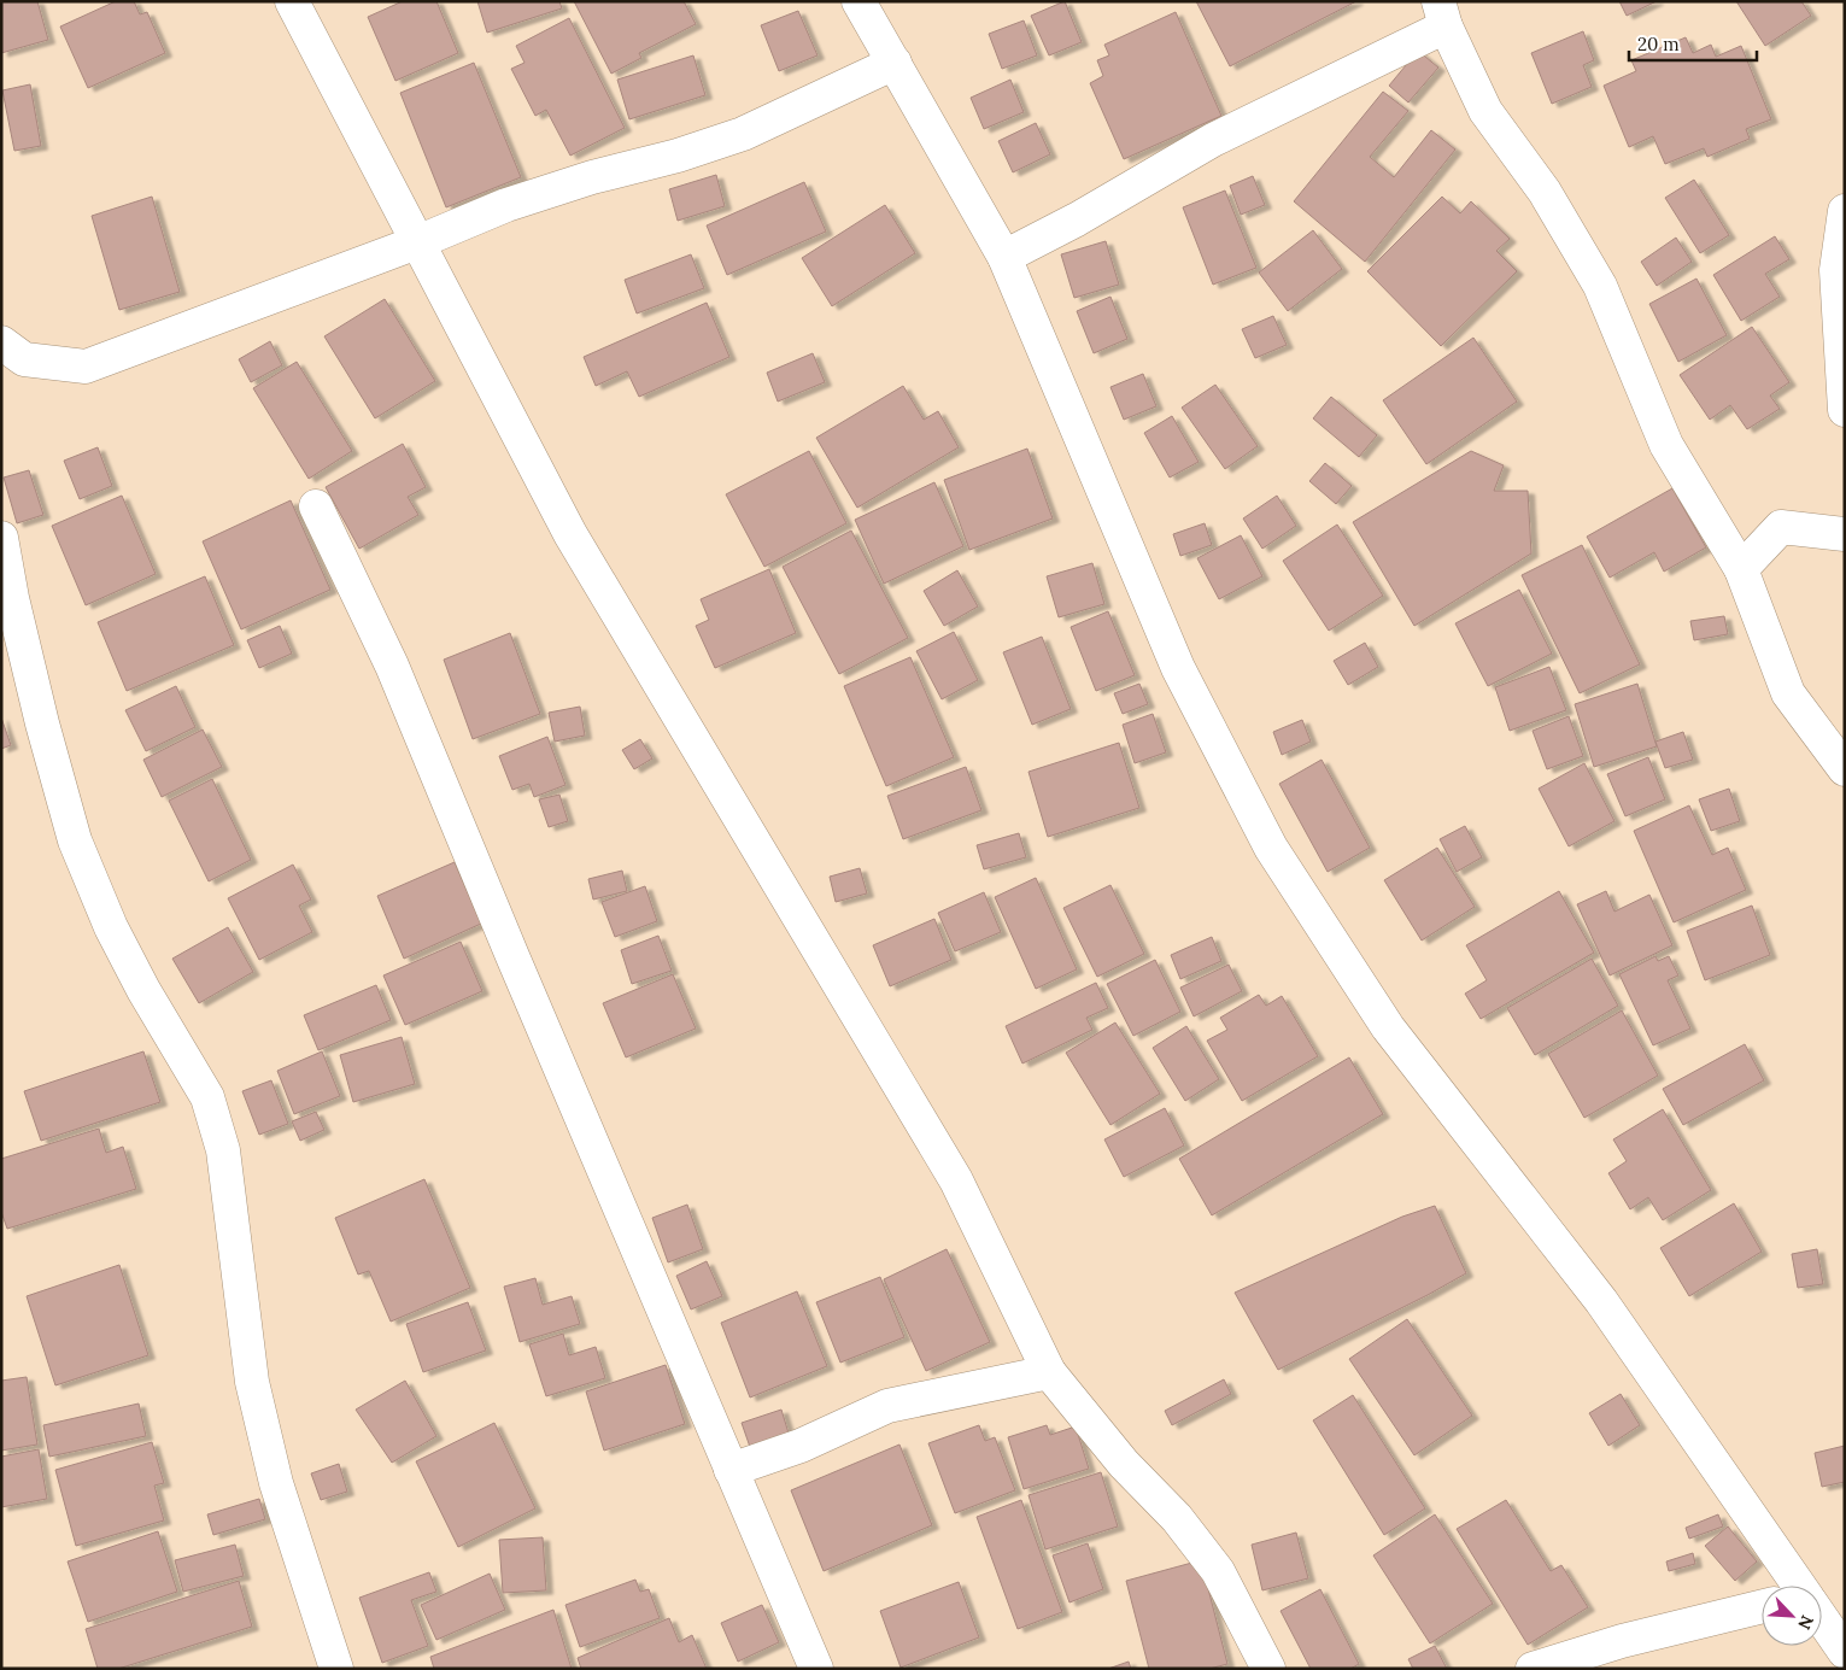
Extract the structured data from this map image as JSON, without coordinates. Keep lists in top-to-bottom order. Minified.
{"scale_bar":"20 m","north":"bottom right"}
